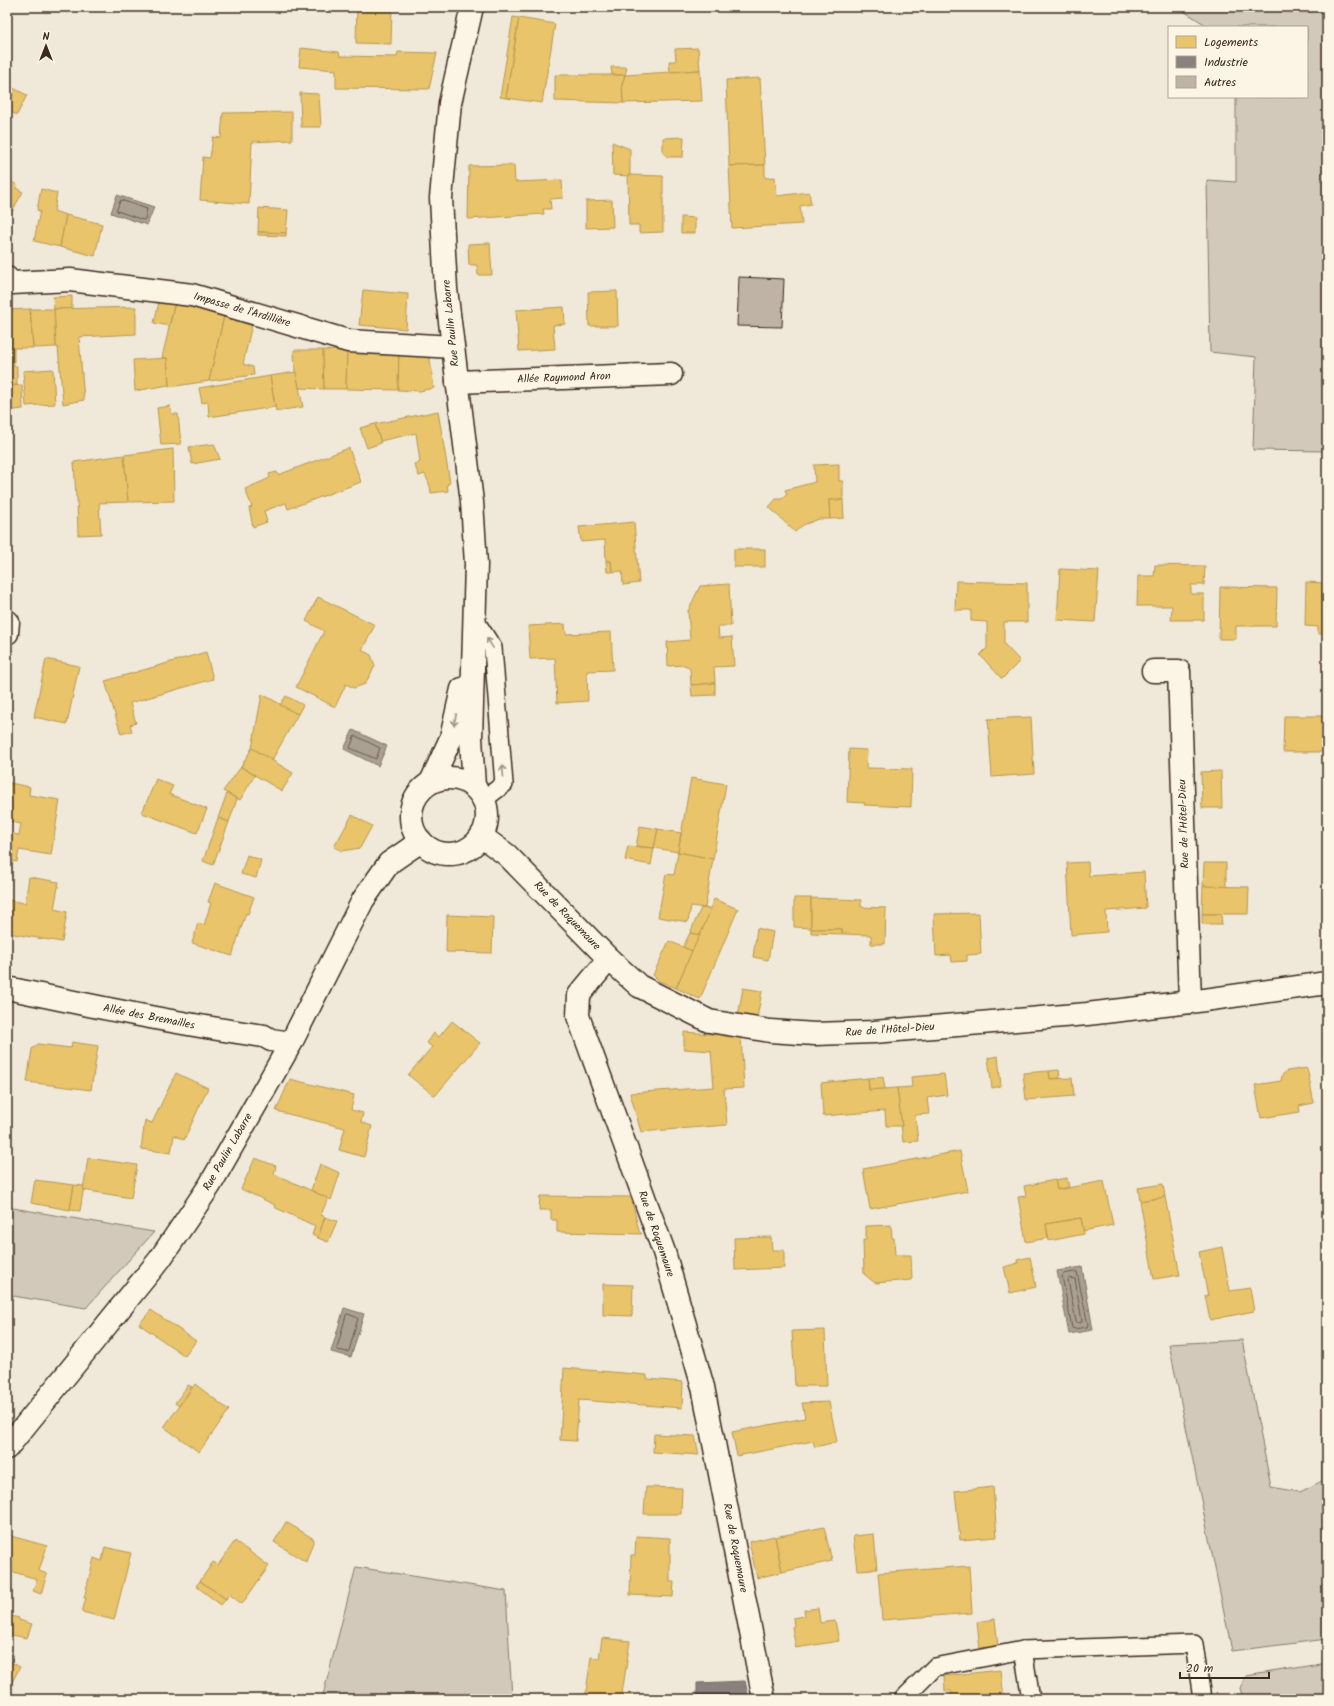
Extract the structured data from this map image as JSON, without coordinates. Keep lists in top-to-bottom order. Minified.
{"streets":{"street":["Impasse de l'Ardillière","Rue Paulin Labarre","Allée Raymond Aron","Rue de l'Hôtel-Dieu","Rue de Roquemaure","Allée des Bremailles"]},"crossings":[["Impasse de l'Ardillière","Rue Paulin Labarre"],["Rue Paulin Labarre","Allée Raymond Aron"],["Rue Paulin Labarre","Rue de Roquemaure"],["Rue Paulin Labarre","Allée des Bremailles"],["Rue de l'Hôtel-Dieu","Rue de Roquemaure"]],"legend":["Logements","Industrie","Autres"],"scale_bar":"20 m","north":"top"}
